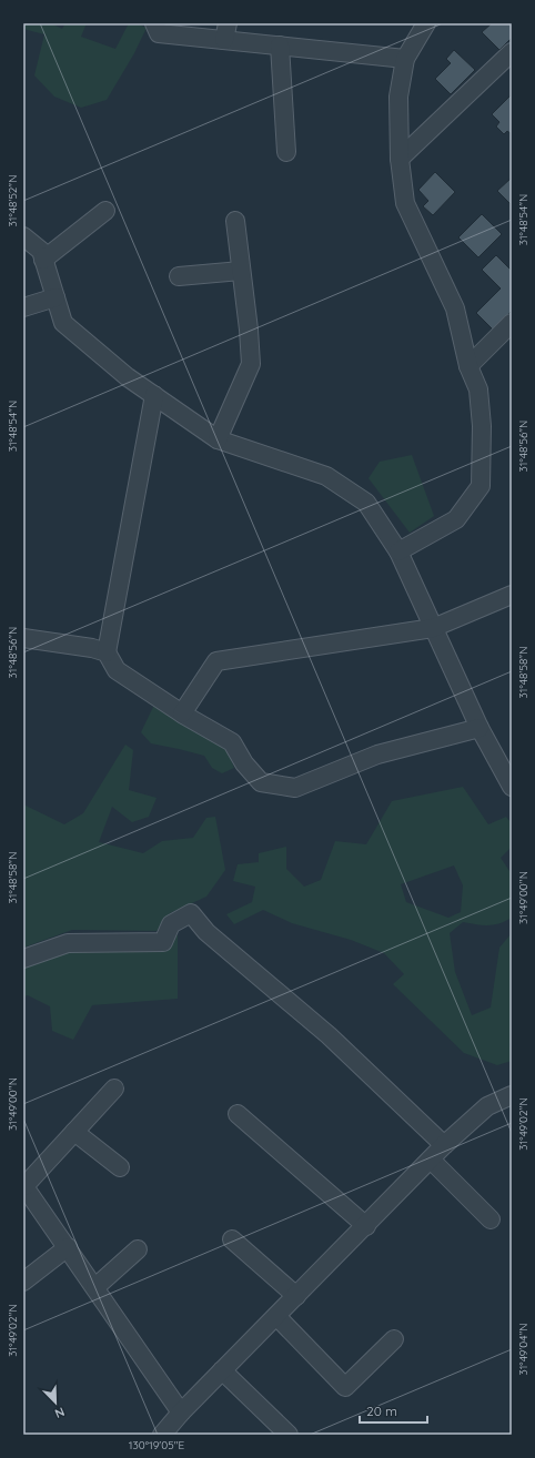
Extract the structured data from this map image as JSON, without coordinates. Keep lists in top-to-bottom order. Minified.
{"scale_bar":"20 m","north":"bottom right","coordinates":["31°48'52\"N","31°48'54\"N","31°48'56\"N","31°48'58\"N","31°49'00\"N","31°49'02\"N","31°49'04\"N","130°19'05\"E"]}
